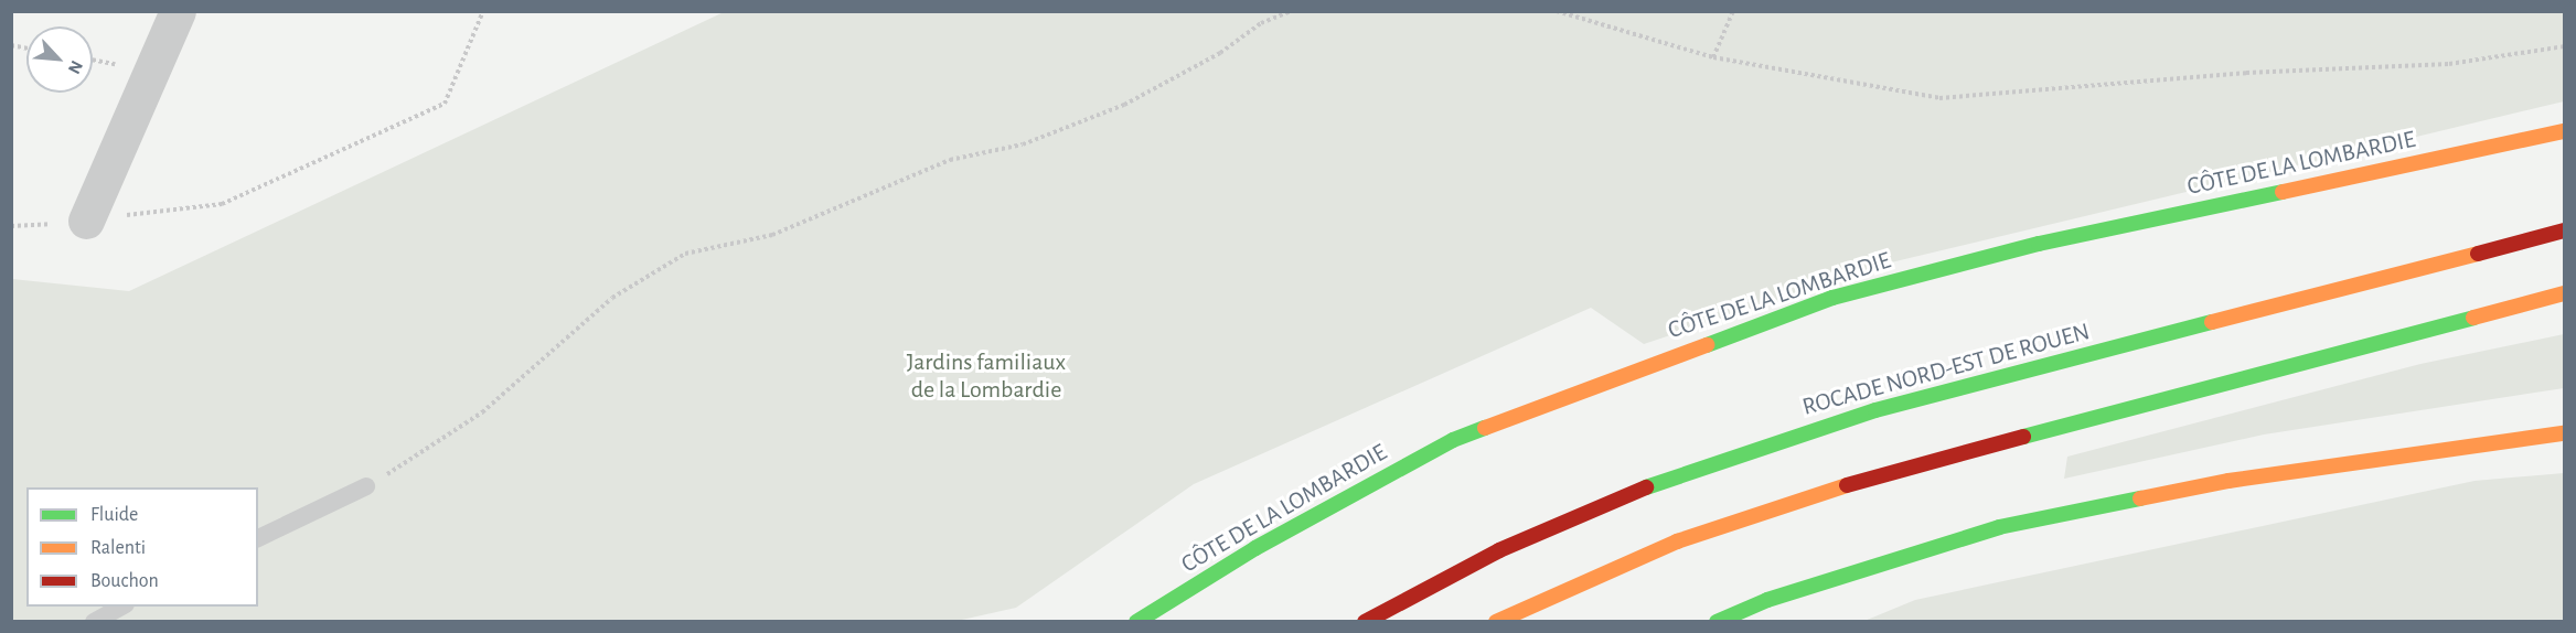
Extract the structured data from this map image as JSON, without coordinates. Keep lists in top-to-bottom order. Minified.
{"streets":{"main road":["CÔTE DE LA LOMBARDIE","ROCADE NORD-EST DE ROUEN"]},"parks":["Jardins familiaux de la Lombardie"],"legend":["Fluide","Ralenti","Bouchon"],"north":"bottom right"}
